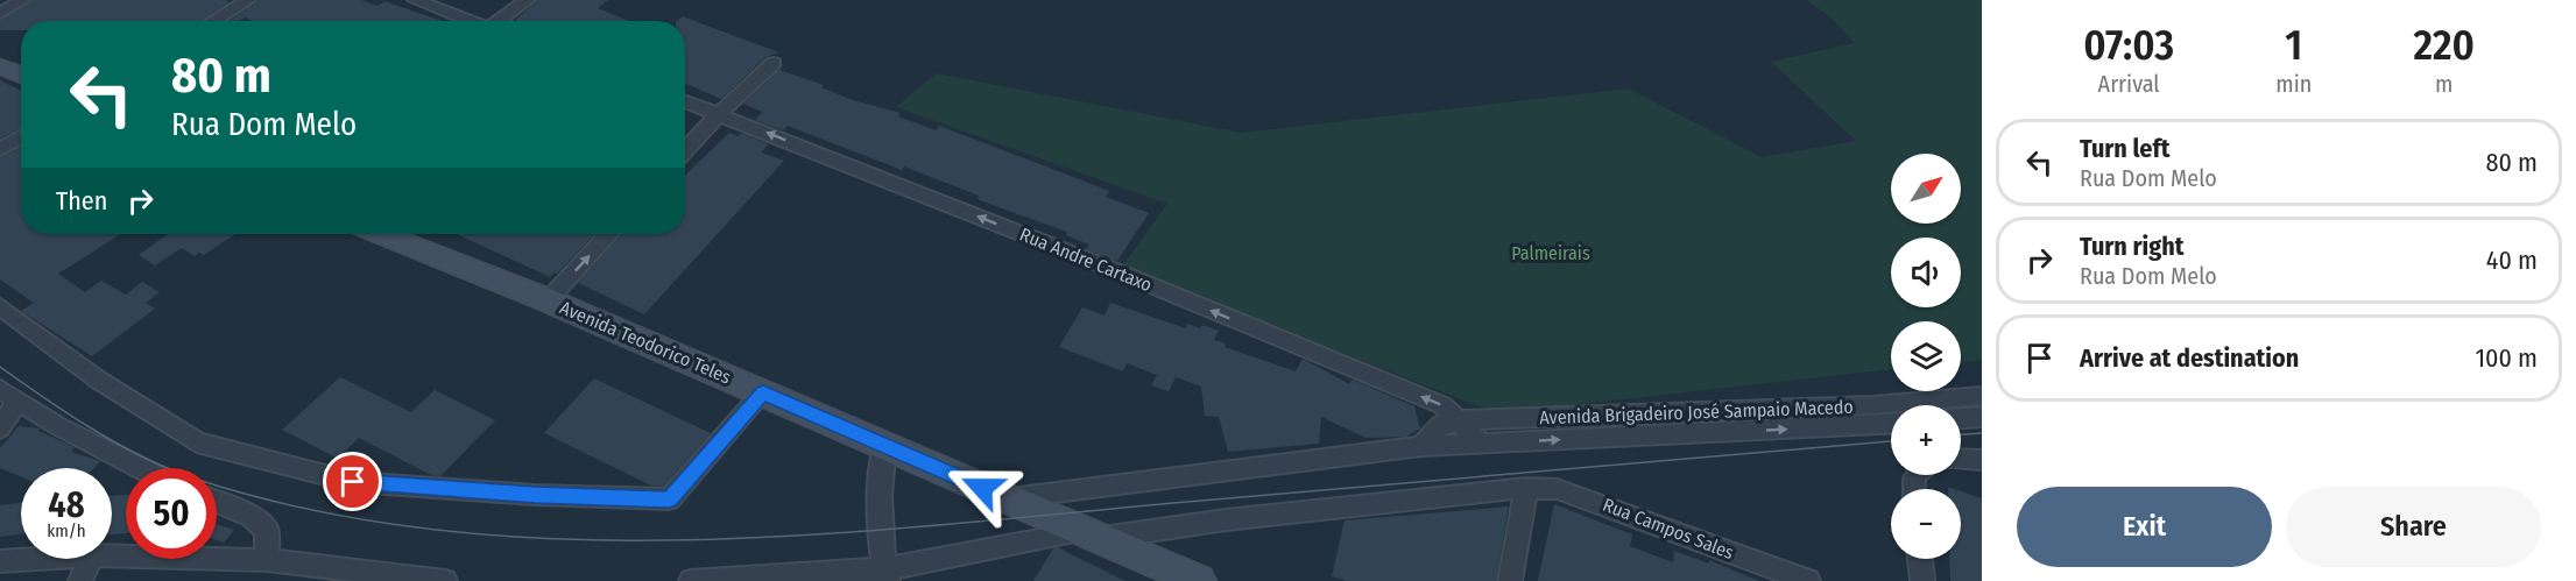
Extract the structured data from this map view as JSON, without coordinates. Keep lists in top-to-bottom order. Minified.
{"streets":{"main road":["Avenida Teodorico Teles"],"street":["Rua Andre Cartaxo","Avenida Brigadeiro José Sampaio Macedo","Rua Campos Sales"]},"crossings":[["Rua Andre Cartaxo","Avenida Brigadeiro José Sampaio Macedo"],["Avenida Teodorico Teles","Avenida Brigadeiro José Sampaio Macedo"]],"one_way":["Rua Andre Cartaxo"],"parks":["Palmeirais"],"north":"top right","page":{"eta":["07:03","Arrival","1","min","220","m"],"turn":["80 m","Rua Dom Melo"],"list":[{"name":"Turn left","note":"Rua Dom Melo","value":"80 m"},{"name":"Turn right","note":"Rua Dom Melo","value":"40 m"},{"name":"Arrive at destination","value":"100 m"}],"map_buttons":["+","−"],"then":"Then","speed":"48 km/h","limit":"50","buttons":["Exit","Share"]}}
